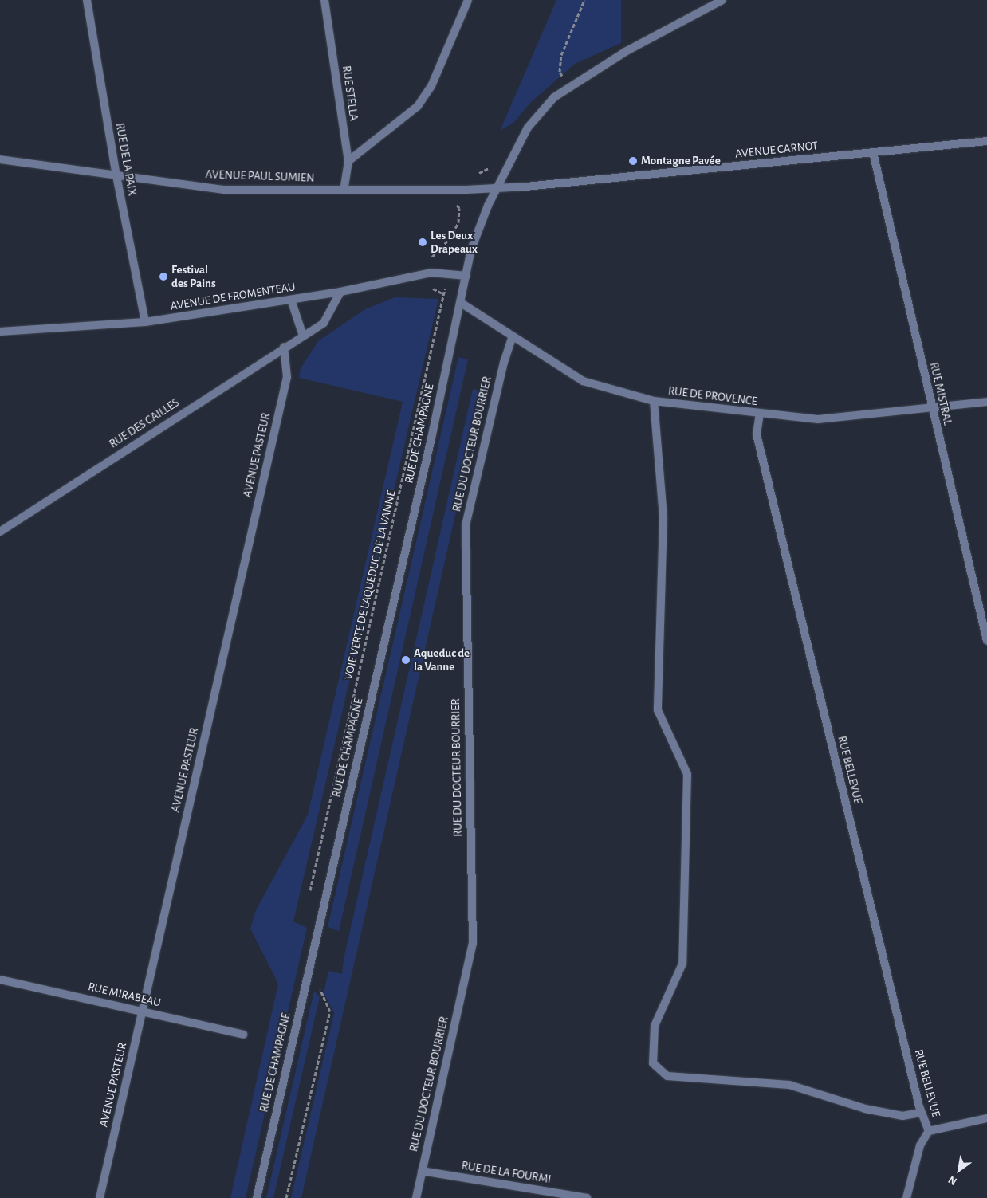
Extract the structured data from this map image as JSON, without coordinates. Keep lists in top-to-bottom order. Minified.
{"streets":{"street":["RUE STELLA","AVENUE CARNOT","RUE DE LA PAIX","AVENUE PAUL SUMIEN","AVENUE DE FROMENTEAU","RUE MISTRAL","RUE DE PROVENCE","RUE DES CAILLES","RUE DE CHAMPAGNE","RUE DU DOCTEUR BOURRIER","AVENUE PASTEUR","RUE BELLEVUE","RUE MIRABEAU","RUE DE LA FOURMI"],"path":["VOIE VERTE DE L'AQUEDUC DE LA VANNE"]},"crossings":[["RUE STELLA","AVENUE PAUL SUMIEN"],["AVENUE CARNOT","AVENUE PAUL SUMIEN"],["AVENUE CARNOT","RUE MISTRAL"],["AVENUE CARNOT","RUE DE CHAMPAGNE"],["RUE DE LA PAIX","AVENUE PAUL SUMIEN"],["RUE DE LA PAIX","AVENUE DE FROMENTEAU"],["AVENUE PAUL SUMIEN","RUE DE CHAMPAGNE"],["AVENUE DE FROMENTEAU","RUE DES CAILLES"],["AVENUE DE FROMENTEAU","RUE DE CHAMPAGNE"],["AVENUE DE FROMENTEAU","VOIE VERTE DE L'AQUEDUC DE LA VANNE"],["RUE MISTRAL","RUE DE PROVENCE"],["RUE DE PROVENCE","RUE DE CHAMPAGNE"],["RUE DE PROVENCE","RUE DU DOCTEUR BOURRIER"],["RUE DE PROVENCE","RUE BELLEVUE"],["RUE DES CAILLES","AVENUE PASTEUR"],["RUE DU DOCTEUR BOURRIER","RUE DE LA FOURMI"],["AVENUE PASTEUR","RUE MIRABEAU"]],"places":["Montagne Pavée","Les Deux Drapeaux","Festival des Pains","Aqueduc de la Vanne"],"north":"bottom left"}
